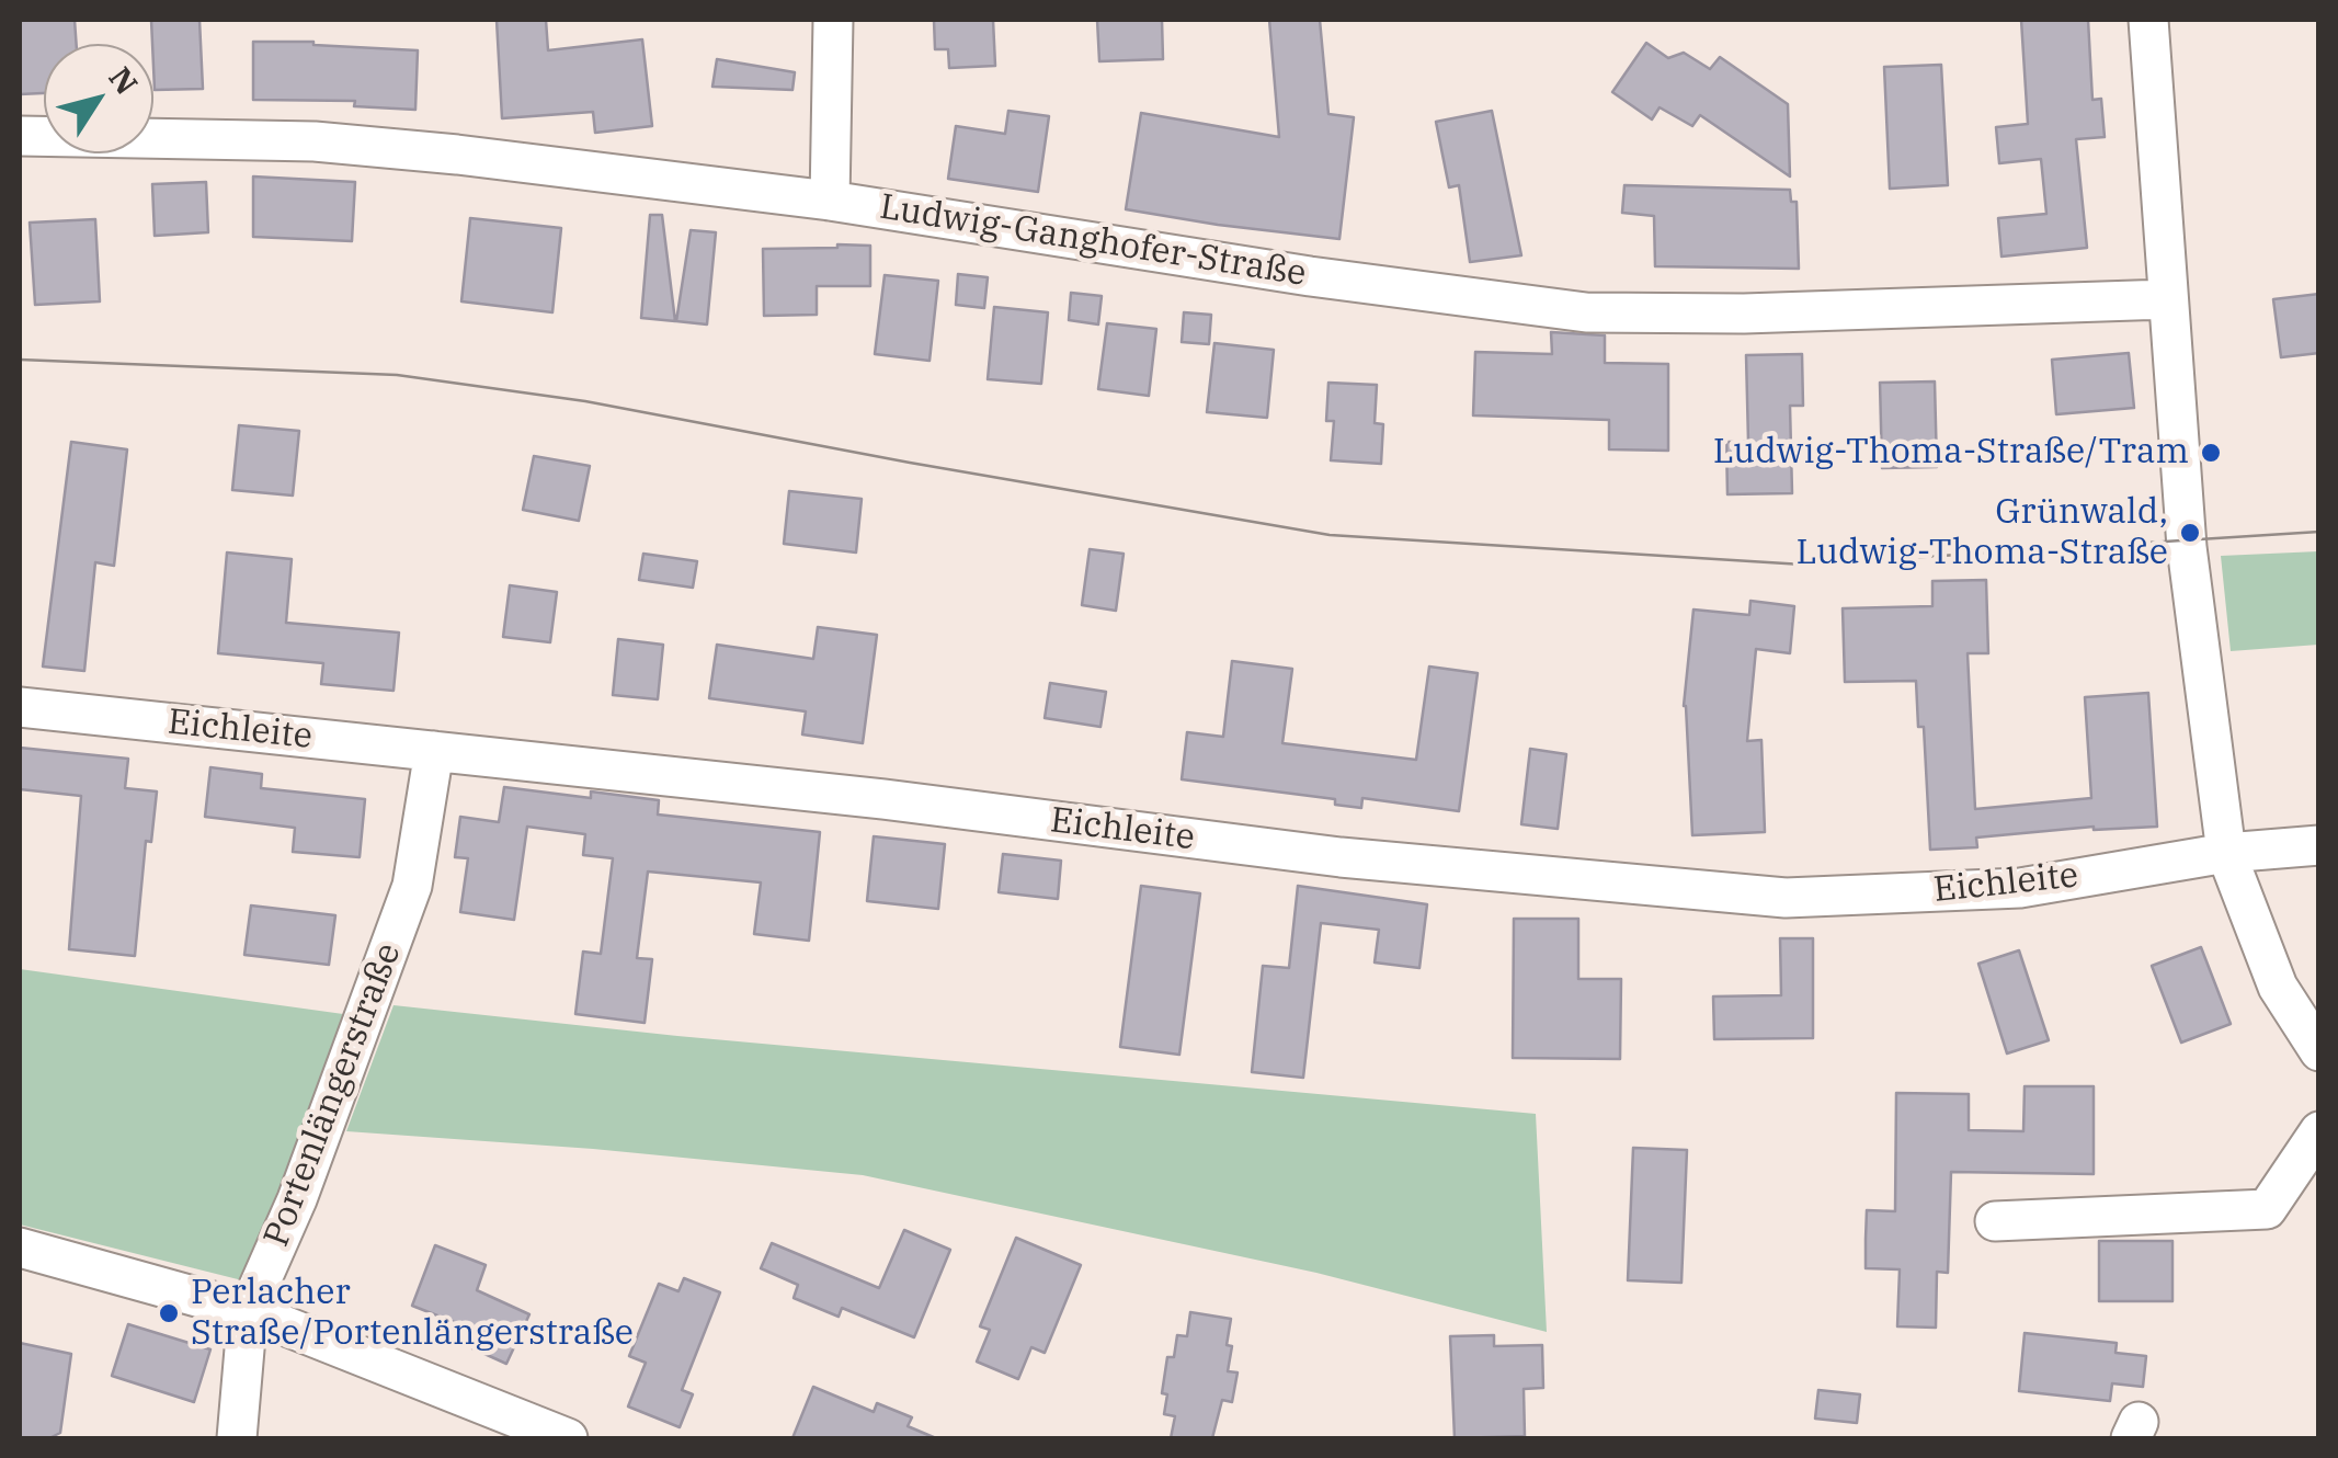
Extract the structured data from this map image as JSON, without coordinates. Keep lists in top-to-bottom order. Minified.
{"streets":{"street":["Ludwig-Ganghofer-Straße","Eichleite","Portenlängerstraße"]},"crossings":[["Eichleite","Portenlängerstraße"]],"places":["Ludwig-Thoma-Straße/Tram","Grünwald, Ludwig-Thoma-Straße","Perlacher Straße/Portenlängerstraße"],"north":"top right"}
